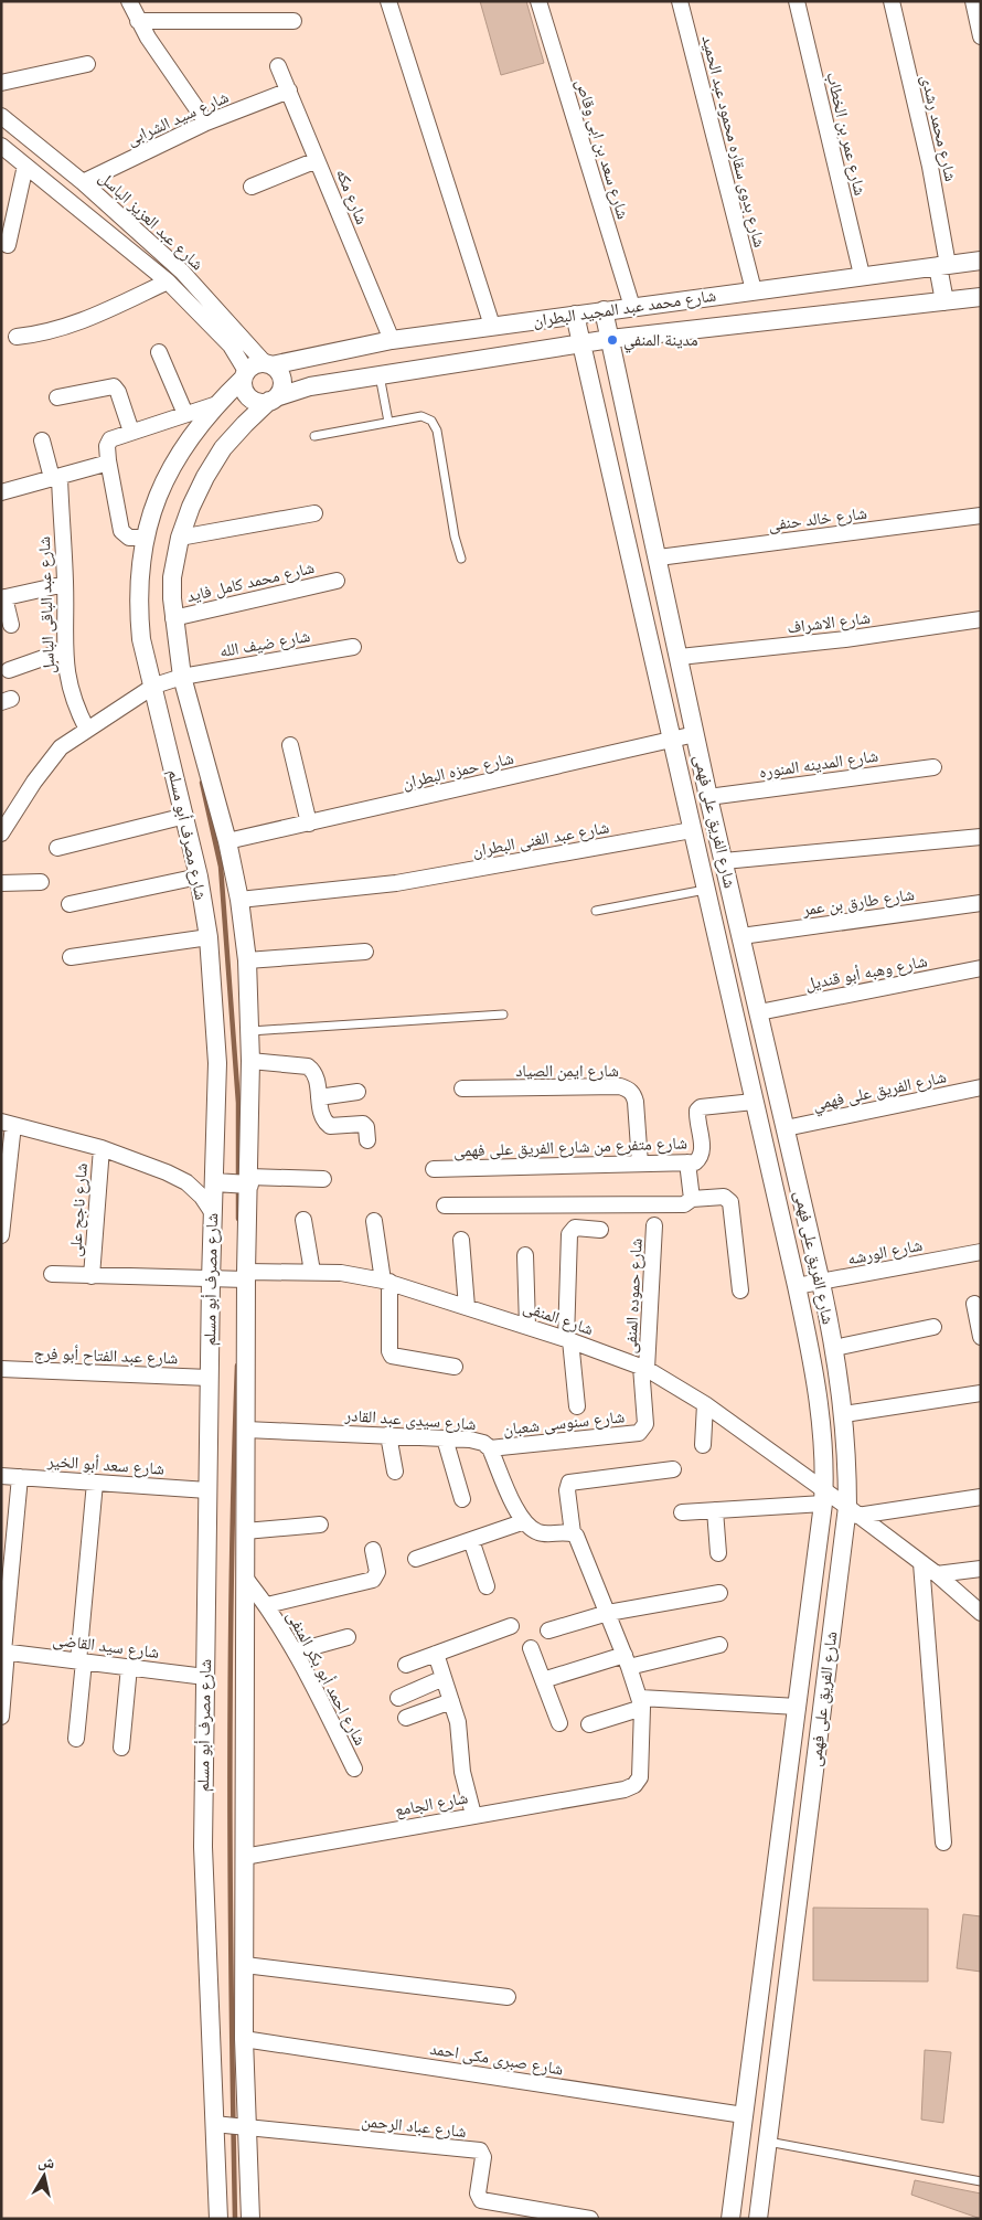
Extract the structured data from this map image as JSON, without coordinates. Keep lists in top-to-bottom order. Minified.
{"streets":{"street":["شارع سيد الشرابى","شارع محمد رشدى","شارع عمر بن الخطاب","شارع بدوى سقاره محمود عبد الحميد","شارع سعد بن ابى وقاص","شارع مكه","شارع عبد العزيز الباسل","شارع محمد عبد المجيد البطران","شارع خالد حنفى","شارع محمد كامل فايد","شارع عبد الباقى الباسل","شارع الاشراف","شارع ضيف الله","شارع المدينه المنوره","شارع حمزه البطران","شارع الفريق على فهمى","شارع مصرف أبو مسلم","شارع عبد الغنى البطران","شارع طارق بن عمر","شارع وهبه أبو قنديل","شارع ايمن الصياد","شارع الفريق على فهمي","شارع متفرع من شارع الفريق على فهمى","شارع ناجح على","شارع الورشه","شارع حموده المنفى","شارع المنفى","شارع عبد الفتاح أبو فرج","شارع سيدى عبد القادر","شارع سنوسى شعبان","شارع سعد أبو الخير","شارع سيد القاضى","شارع احمد أبو بكر المنفى","شارع الجامع","شارع صبرى مكى احمد","شارع عباد الرحمن"]},"crossings":[["شارع سيد الشرابى","شارع مكه"],["شارع سيد الشرابى","شارع عبد العزيز الباسل"],["شارع محمد رشدى","شارع محمد عبد المجيد البطران"],["شارع عمر بن الخطاب","شارع محمد عبد المجيد البطران"],["شارع بدوى سقاره محمود عبد الحميد","شارع محمد عبد المجيد البطران"],["شارع سعد بن ابى وقاص","شارع محمد عبد المجيد البطران"],["شارع مكه","شارع محمد عبد المجيد البطران"],["شارع عبد العزيز الباسل","شارع محمد عبد المجيد البطران"],["شارع عبد العزيز الباسل","شارع مصرف أبو مسلم"],["شارع محمد عبد المجيد البطران","شارع الفريق على فهمى"],["شارع محمد عبد المجيد البطران","شارع مصرف أبو مسلم"],["شارع خالد حنفى","شارع الفريق على فهمى"],["شارع محمد كامل فايد","شارع مصرف أبو مسلم"],["شارع عبد الباقى الباسل","شارع ضيف الله"],["شارع الاشراف","شارع الفريق على فهمى"],["شارع ضيف الله","شارع مصرف أبو مسلم"],["شارع المدينه المنوره","شارع الفريق على فهمى"],["شارع حمزه البطران","شارع الفريق على فهمى"],["شارع حمزه البطران","شارع مصرف أبو مسلم"],["شارع الفريق على فهمى","شارع عبد الغنى البطران"],["شارع الفريق على فهمى","شارع طارق بن عمر"],["شارع الفريق على فهمى","شارع وهبه أبو قنديل"],["شارع الفريق على فهمى","شارع الفريق على فهمي"],["شارع الفريق على فهمى","شارع متفرع من شارع الفريق على فهمى"],["شارع الفريق على فهمى","شارع الورشه"],["شارع الفريق على فهمى","شارع المنفى"],["شارع الفريق على فهمى","شارع صبرى مكى احمد"],["شارع مصرف أبو مسلم","شارع عبد الغنى البطران"],["شارع مصرف أبو مسلم","شارع المنفى"],["شارع مصرف أبو مسلم","شارع عبد الفتاح أبو فرج"],["شارع مصرف أبو مسلم","شارع سيدى عبد القادر"],["شارع مصرف أبو مسلم","شارع سعد أبو الخير"],["شارع مصرف أبو مسلم","شارع سيد القاضى"],["شارع مصرف أبو مسلم","شارع احمد أبو بكر المنفى"],["شارع مصرف أبو مسلم","شارع الجامع"],["شارع مصرف أبو مسلم","شارع صبرى مكى احمد"],["شارع مصرف أبو مسلم","شارع عباد الرحمن"],["شارع ايمن الصياد","شارع متفرع من شارع الفريق على فهمى"],["شارع ناجح على","شارع المنفى"],["شارع حموده المنفى","شارع المنفى"],["شارع حموده المنفى","شارع سنوسى شعبان"],["شارع المنفى","شارع سنوسى شعبان"],["شارع سيدى عبد القادر","شارع سنوسى شعبان"]],"places":["مدينة المنفي"],"north":"top"}
